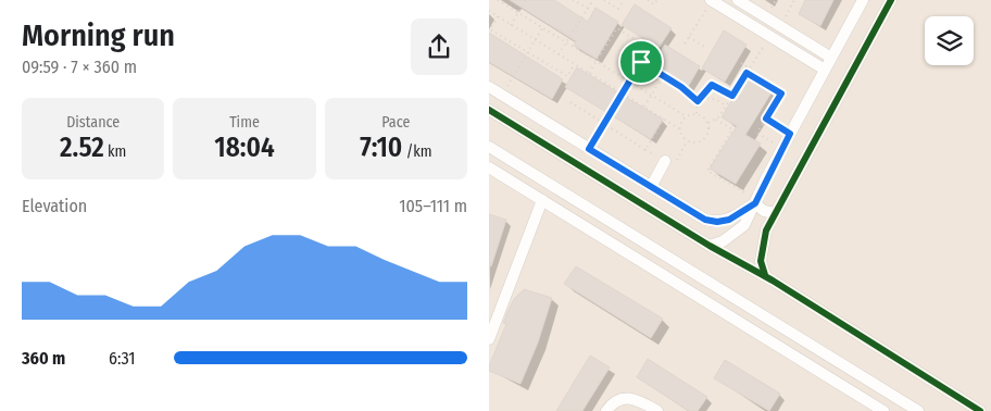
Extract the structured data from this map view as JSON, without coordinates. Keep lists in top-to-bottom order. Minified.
{"page":{"heading":["Morning run","09:59 · 7 × 360 m"],"stats":[["Distance","2.52 km"],["Time","18:04"],["Pace","7:10 /km"]],"chart":["Elevation","105–111 m"],"list":[{"name":"360 m","note":"6:31"}]}}
